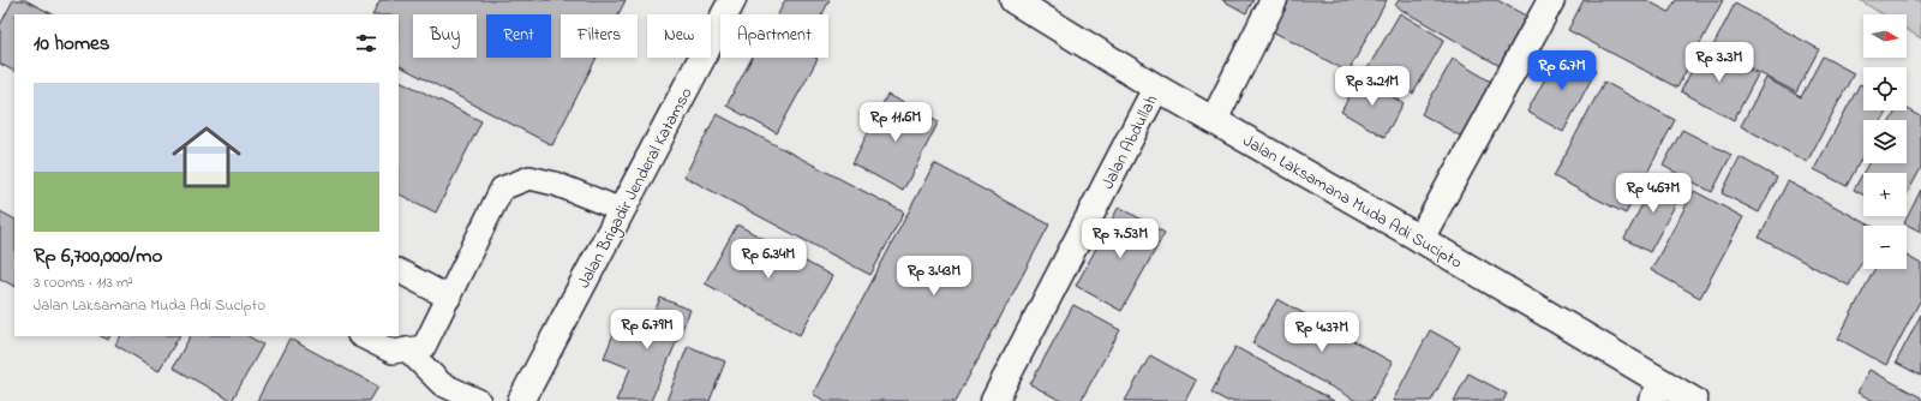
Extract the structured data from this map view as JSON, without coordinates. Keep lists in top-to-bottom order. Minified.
{"streets":{"street":["Jalan Abdullah","Jalan Brigadir Jenderal Katamso","Jalan Laksamana Muda Adi Sucipto"]},"crossings":[["Jalan Abdullah","Jalan Laksamana Muda Adi Sucipto"]],"north":"right","page":{"map_buttons":["+","−"],"chip":["Buy","Rent","Filters","New","Apartment"],"heading":"10 homes","price":["Rp 3.3M","Rp 6.7M","Rp 3.21M","Rp 11.6M","Rp 4.67M","Rp 7.53M","Rp 6.34M","Rp 3.43M","Rp 6.79M","Rp 4.37M"],"list":[{"name":"Rp 6,700,000/mo","note":"3 rooms · 113 m² · Jalan Laksamana Muda Adi Sucipto"}]}}
